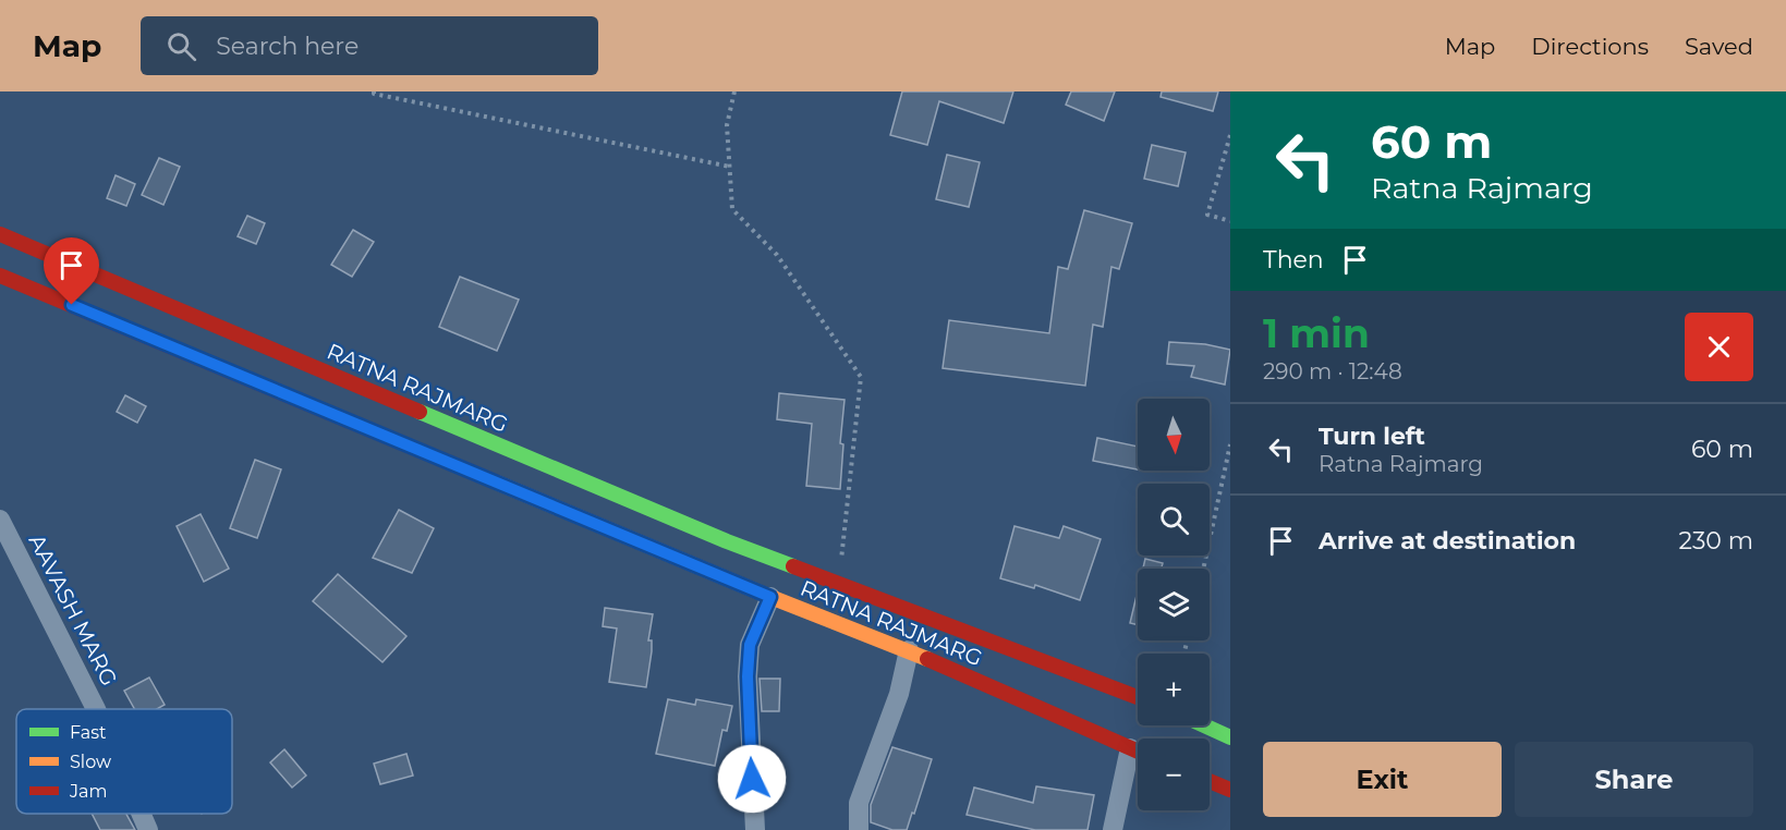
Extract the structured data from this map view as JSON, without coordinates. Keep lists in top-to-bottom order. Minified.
{"streets":{"main road":["RATNA RAJMARG"],"street":["AAVASH MARG"]},"legend":["Fast","Slow","Jam"],"north":"bottom","page":{"header":"Map","search":"Search here","nav":["Map","Directions","Saved"],"turn":["60 m","Ratna Rajmarg"],"then":"Then","heading":["1 min","290 m · 12:48"],"map_buttons":["+","−"],"list":[{"name":"Turn left","note":"Ratna Rajmarg","value":"60 m"},{"name":"Arrive at destination","value":"230 m"}],"buttons":["Exit","Share"]}}
